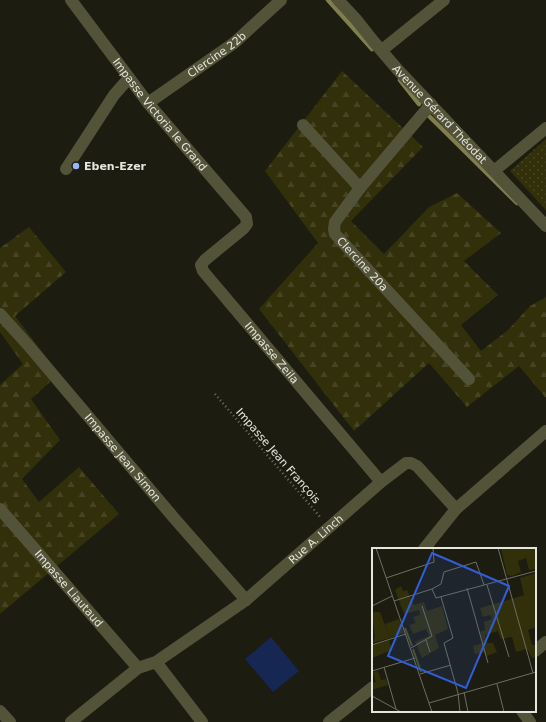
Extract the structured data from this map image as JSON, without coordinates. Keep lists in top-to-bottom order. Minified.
{"streets":{"street":["Clercine 22b","Impasse Victoria le Grand","Avenue Gérard Théodat","Clercine 20a","Impasse Zeila","Impasse Jean Simon","Rue A. Linch","Impasse Liautaud"],"path":["Impasse Jean François"]},"crossings":[["Clercine 22b","Impasse Victoria le Grand"],["Impasse Victoria le Grand","Impasse Zeila"],["Avenue Gérard Théodat","Clercine 20a"],["Impasse Zeila","Rue A. Linch"],["Impasse Jean François","Rue A. Linch"],["Impasse Jean Simon","Rue A. Linch"],["Rue A. Linch","Impasse Liautaud"]],"places":["Eben-Ezer"]}
